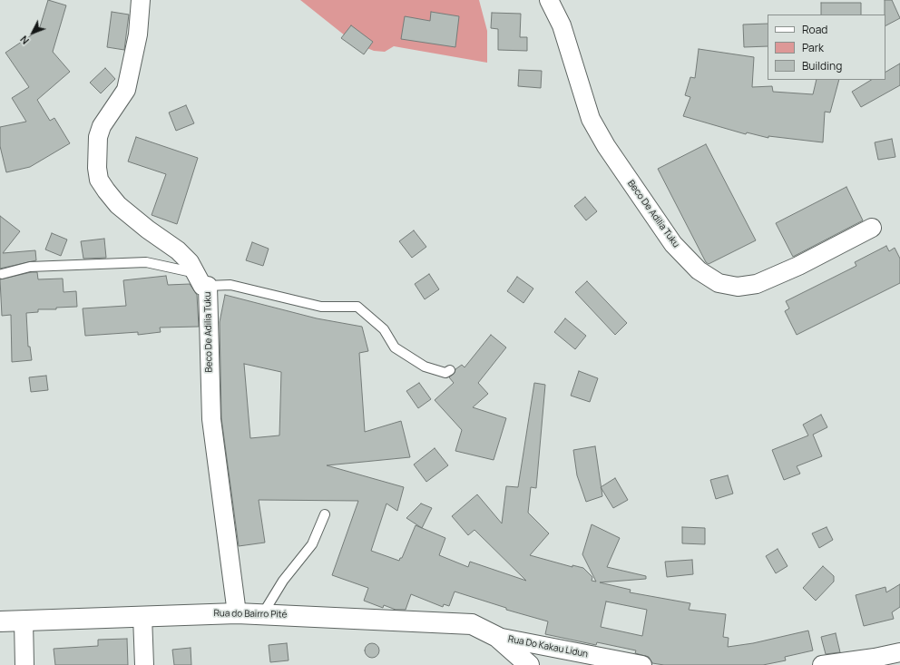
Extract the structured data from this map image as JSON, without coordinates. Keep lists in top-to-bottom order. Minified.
{"streets":{"main road":["Rua do Bairro Pité"],"street":["Beco De Adilia Tuku","Rua Do Kakau Lidun"]},"crossings":[["Beco De Adilia Tuku","Rua do Bairro Pité"],["Rua do Bairro Pité","Rua Do Kakau Lidun"]],"legend":["Road","Park","Building"],"north":"bottom left"}
